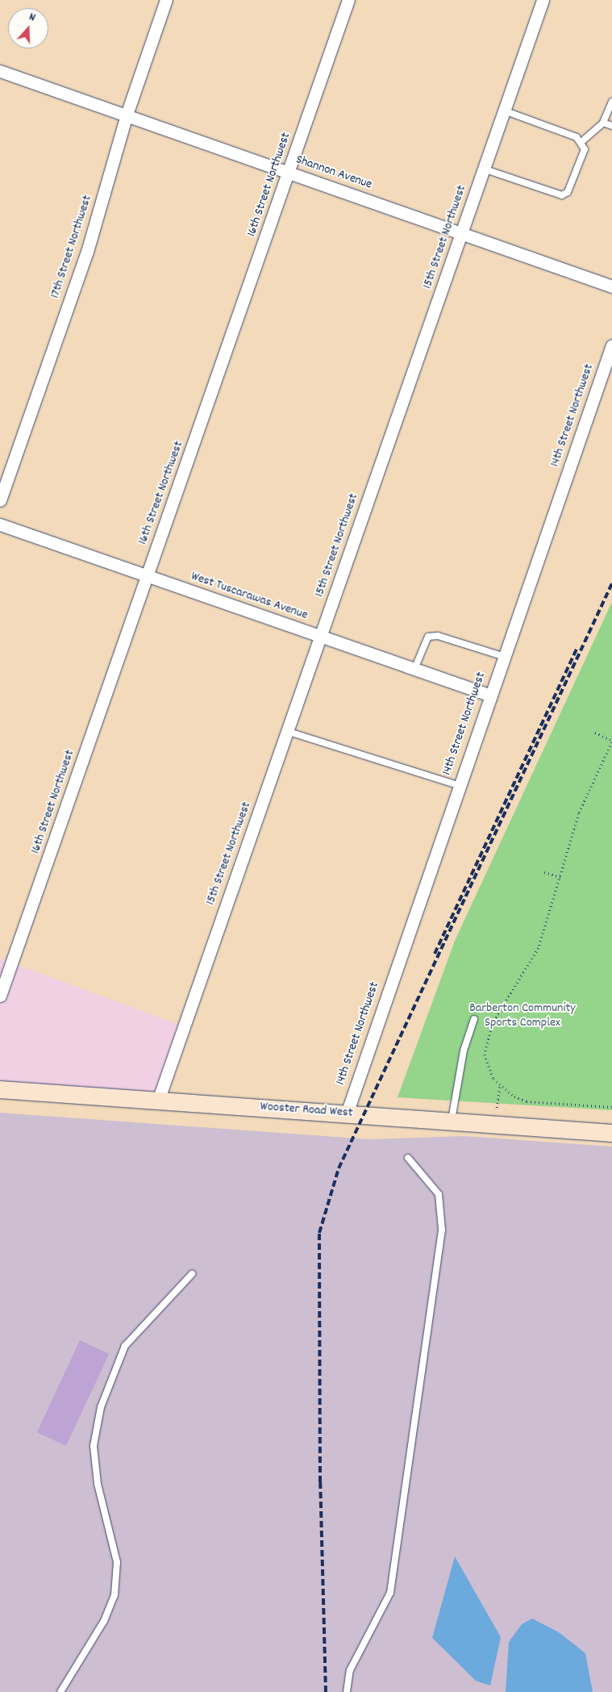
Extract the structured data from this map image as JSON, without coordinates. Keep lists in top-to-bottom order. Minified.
{"streets":{"main road":["Wooster Road West"],"street":["Shannon Avenue","16th Street Northwest","15th Street Northwest","17th Street Northwest","14th Street Northwest","West Tuscarawas Avenue"]},"crossings":[["Shannon Avenue","16th Street Northwest"],["Shannon Avenue","15th Street Northwest"],["Shannon Avenue","17th Street Northwest"],["16th Street Northwest","West Tuscarawas Avenue"],["15th Street Northwest","West Tuscarawas Avenue"],["15th Street Northwest","Wooster Road West"],["14th Street Northwest","West Tuscarawas Avenue"],["14th Street Northwest","Wooster Road West"]],"parks":["Barberton Community Sports Complex"],"north":"top"}
